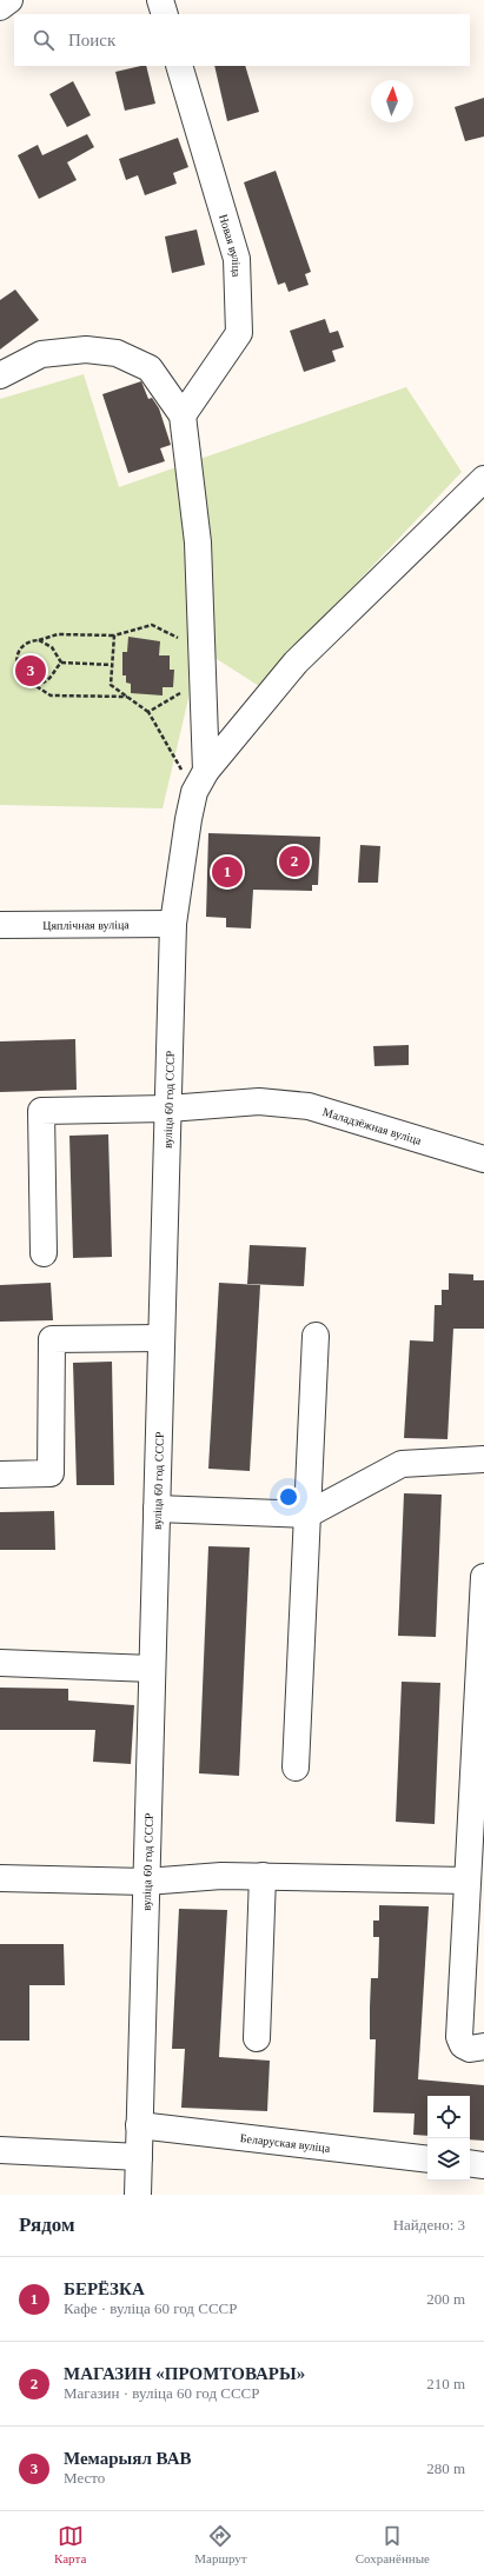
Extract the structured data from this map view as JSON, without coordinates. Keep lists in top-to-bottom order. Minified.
{"streets":{"street":["Новая вуліца","Цяплічная вуліца","вуліца 60 год СССР","Маладзёжная вуліца","Беларуская вуліца"]},"crossings":[["Новая вуліца","вуліца 60 год СССР"],["Цяплічная вуліца","вуліца 60 год СССР"],["вуліца 60 год СССР","Маладзёжная вуліца"],["вуліца 60 год СССР","Беларуская вуліца"]],"north":"top","page":{"search":"Поиск","pins":["3","2","1"],"heading":["Рядом","Найдено: 3"],"list":[{"mark":"1","name":"БЕРЁЗКА","note":"Кафе · вуліца 60 год СССР","value":"200 m"},{"mark":"2","name":"МАГАЗИН «ПРОМТОВАРЫ»","note":"Магазин · вуліца 60 год СССР","value":"210 m"},{"mark":"3","name":"Мемарыял ВАВ","note":"Место","value":"280 m"}],"nav":["Карта","Маршрут","Сохранённые"]}}
